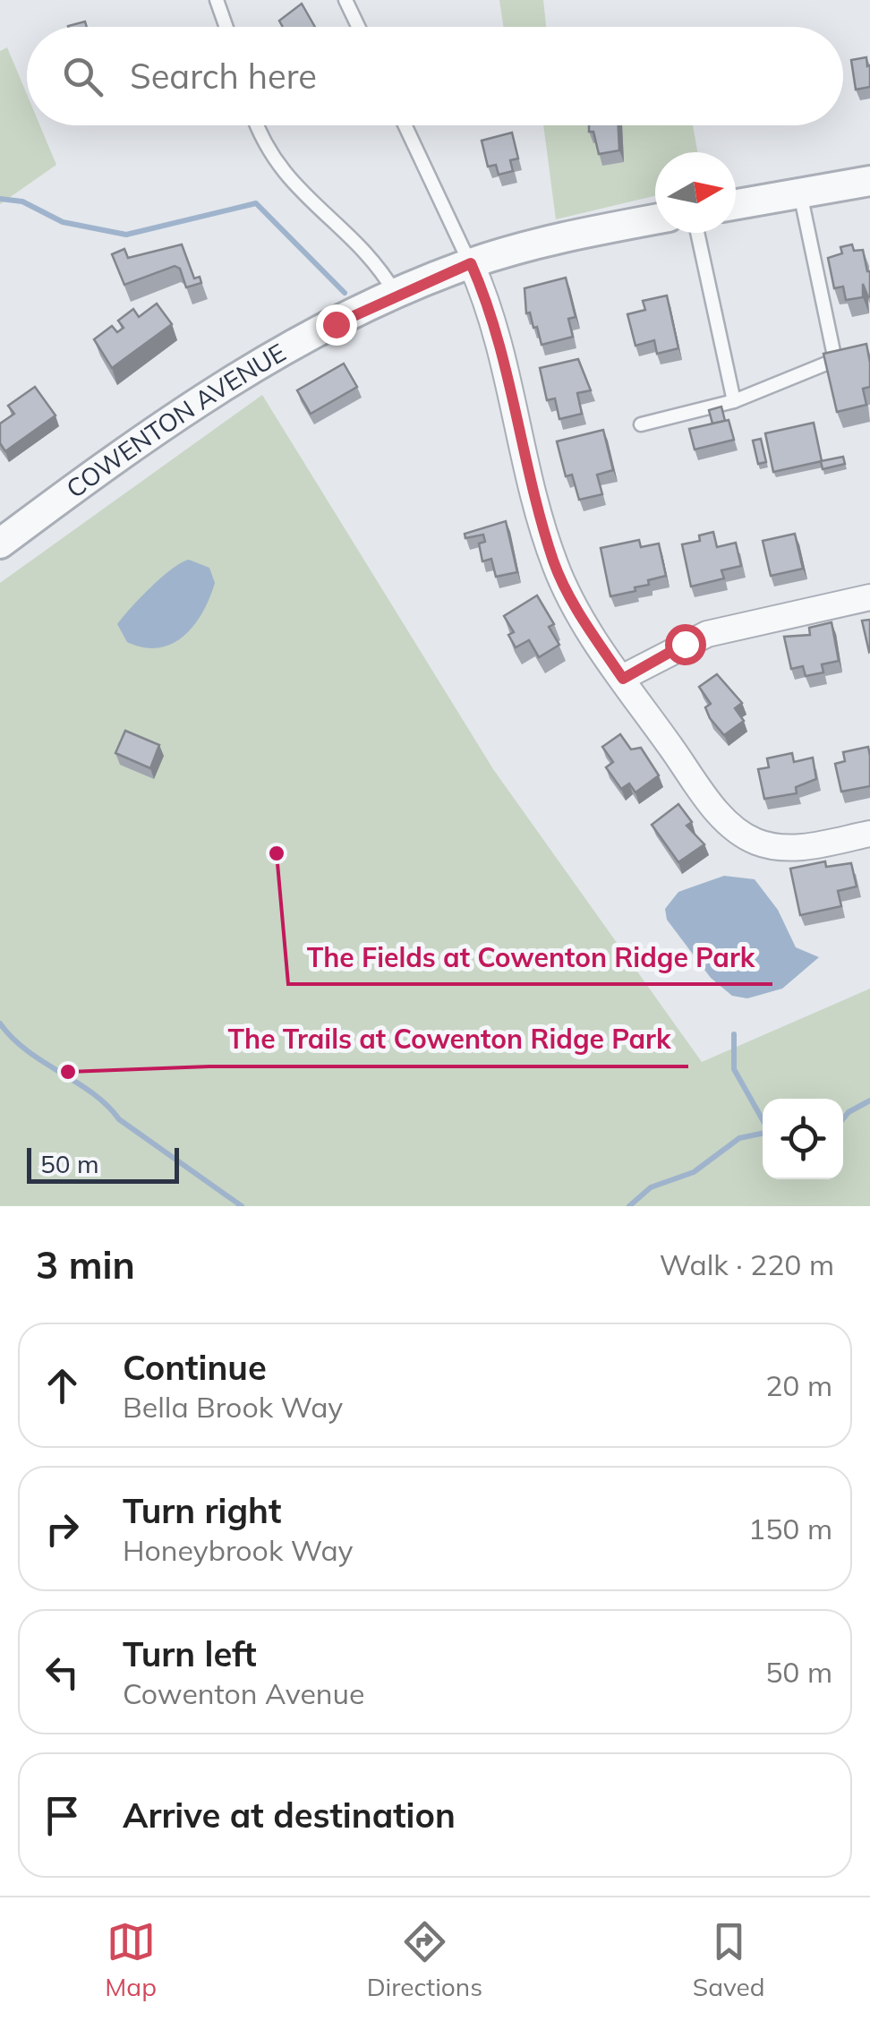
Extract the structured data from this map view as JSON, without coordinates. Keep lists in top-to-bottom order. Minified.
{"streets":{"street":["COWENTON AVENUE"]},"places":["The Fields at Cowenton Ridge Park","The Trails at Cowenton Ridge Park"],"scale_bar":"50 m","north":"right","page":{"search":"Search here","scale":"50 m","heading":["3 min","Walk · 220 m"],"list":[["Continue","Bella Brook Way","20 m"],["Turn right","Honeybrook Way","150 m"],["Turn left","Cowenton Avenue","50 m"],"Arrive at destination"],"nav":["Map","Directions","Saved"]}}
